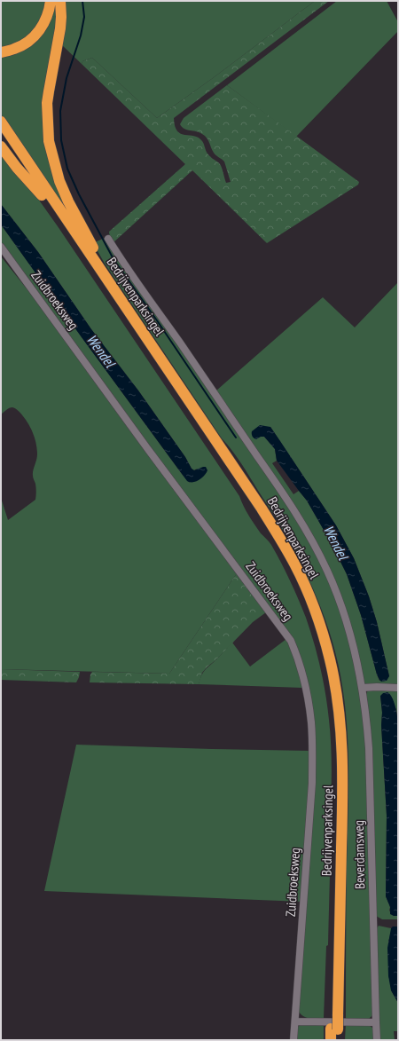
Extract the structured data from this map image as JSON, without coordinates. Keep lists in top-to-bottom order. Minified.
{"streets":{"highway":["Bedrijvenparksingel"],"street":["Zuidbroeksweg","Beverdamsweg"]},"water":["Wendel"]}
